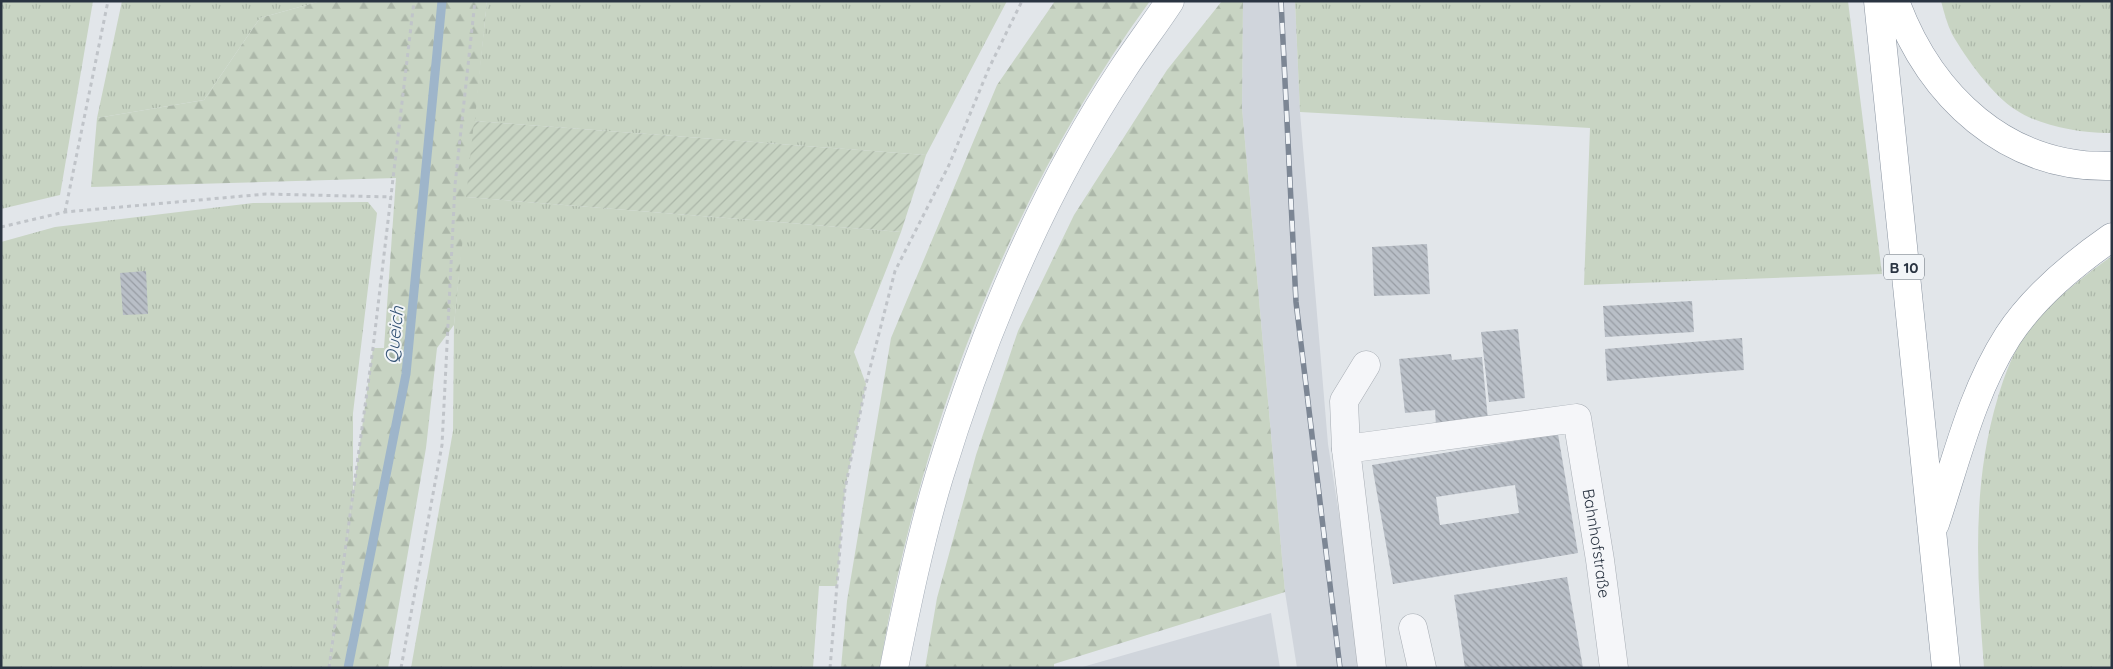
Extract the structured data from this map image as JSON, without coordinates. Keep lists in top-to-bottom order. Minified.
{"streets":{"main road":["B 10"],"lane":["Bahnhofstraße"]},"water":["Queich"]}
